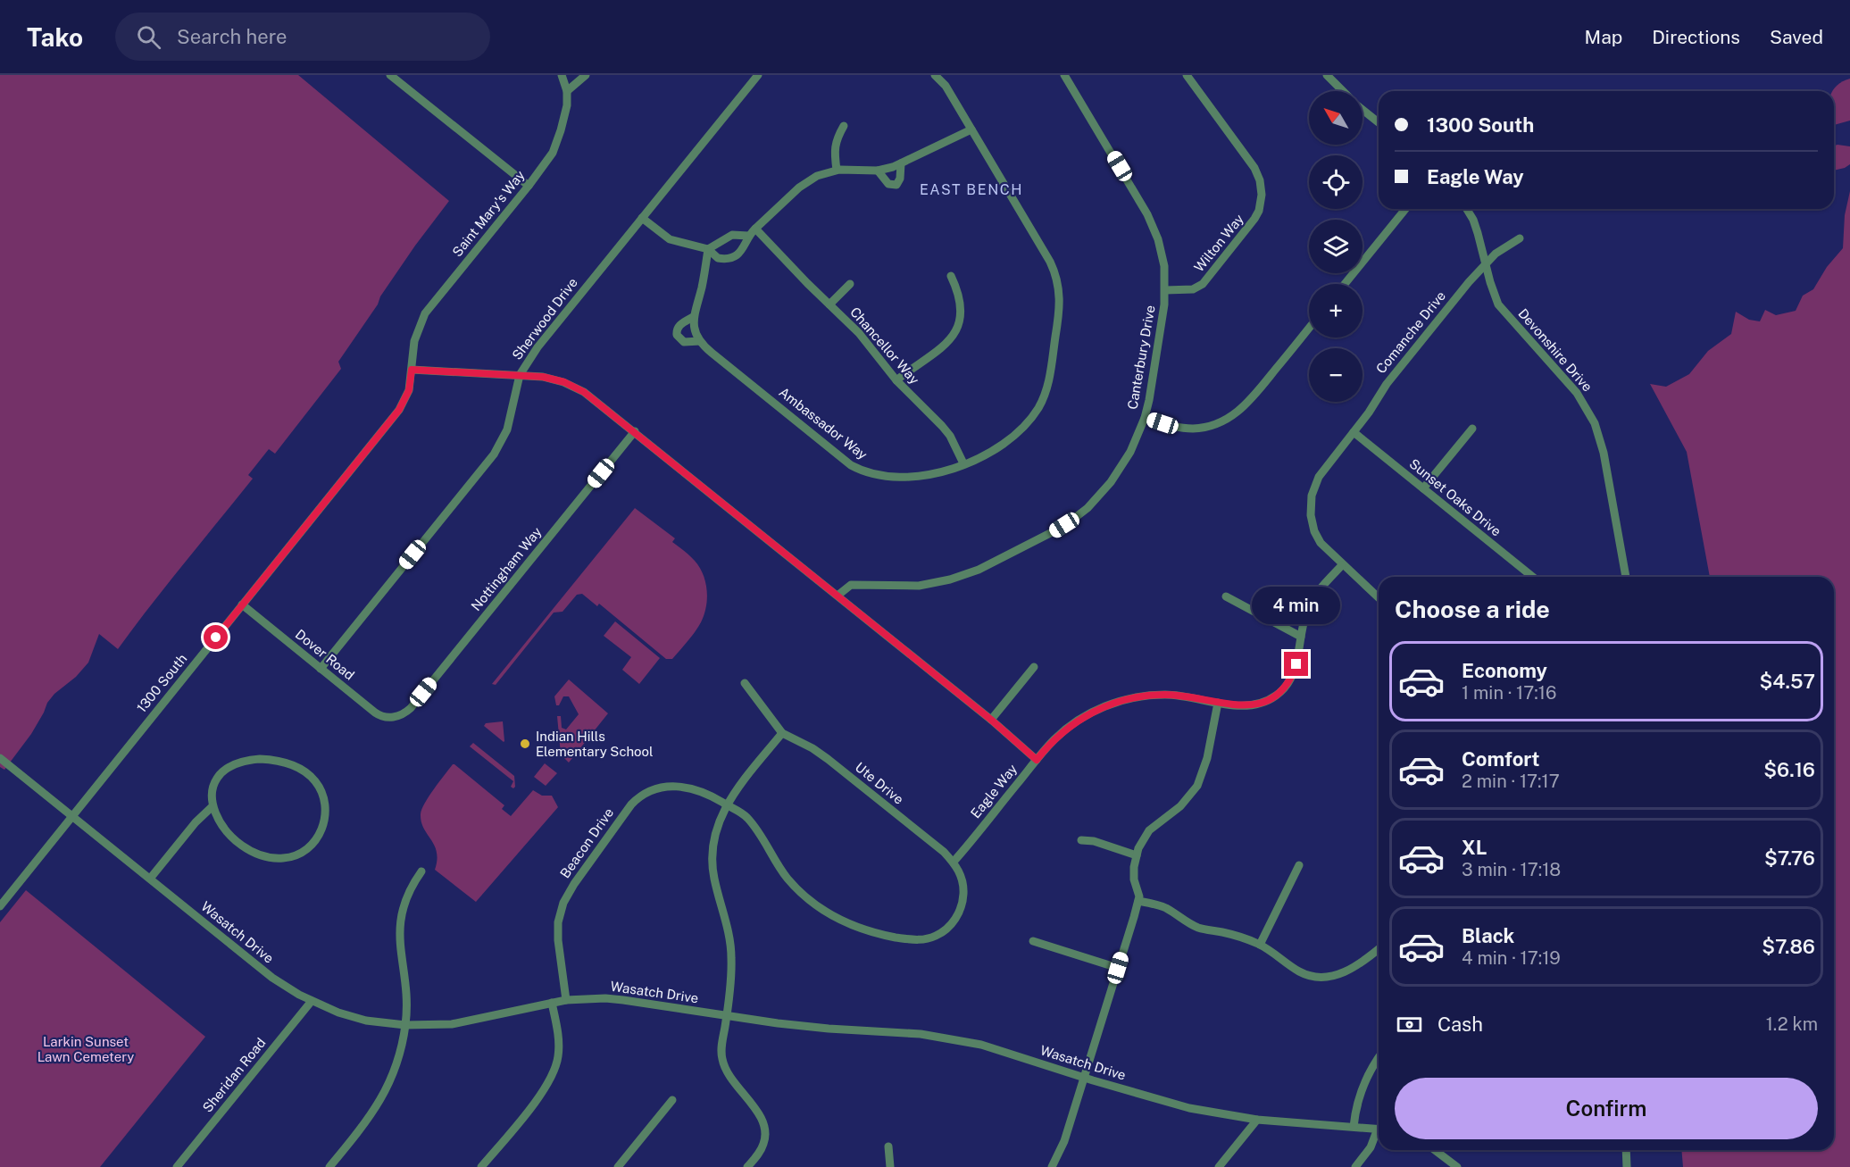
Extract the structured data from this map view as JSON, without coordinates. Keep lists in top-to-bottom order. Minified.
{"streets":{"street":["Saint Mary's Way","Wilton Way","Sherwood Drive","Comanche Drive","Chancellor Way","Devonshire Drive","Canterbury Drive","Ambassador Way","Sunset Oaks Drive","Nottingham Way","Dover Road","1300 South","Ute Drive","Eagle Way","Beacon Drive","Wasatch Drive","Sheridan Road"]},"crossings":[["Saint Mary's Way","1300 South"],["Wilton Way","Canterbury Drive"],["Sherwood Drive","Dover Road"],["Comanche Drive","Devonshire Drive"],["Comanche Drive","Sunset Oaks Drive"],["Comanche Drive","Eagle Way"],["Chancellor Way","Ambassador Way"],["Nottingham Way","Dover Road"],["Dover Road","1300 South"],["1300 South","Wasatch Drive"],["Ute Drive","Eagle Way"],["Ute Drive","Beacon Drive"],["Eagle Way","Beacon Drive"],["Beacon Drive","Wasatch Drive"],["Wasatch Drive","Sheridan Road"]],"districts":["EAST BENCH"],"parks":["Larkin Sunset Lawn Cemetery"],"places":["Indian Hills Elementary School"],"north":"top left","page":{"header":"Tako","search":"Search here","nav":["Map","Directions","Saved"],"map_buttons":["+","−"],"banner":["1300 South","Eagle Way"],"heading":"Choose a ride","bubble":"4 min","list":[{"name":"Economy","note":"1 min · 17:16","value":"$4.57"},{"name":"Comfort","note":"2 min · 17:17","value":"$6.16"},{"name":"XL","note":"3 min · 17:18","value":"$7.76"},{"name":"Black","note":"4 min · 17:19","value":"$7.86"}],"pay":["Cash","1.2 km"],"buttons":"Confirm"}}
